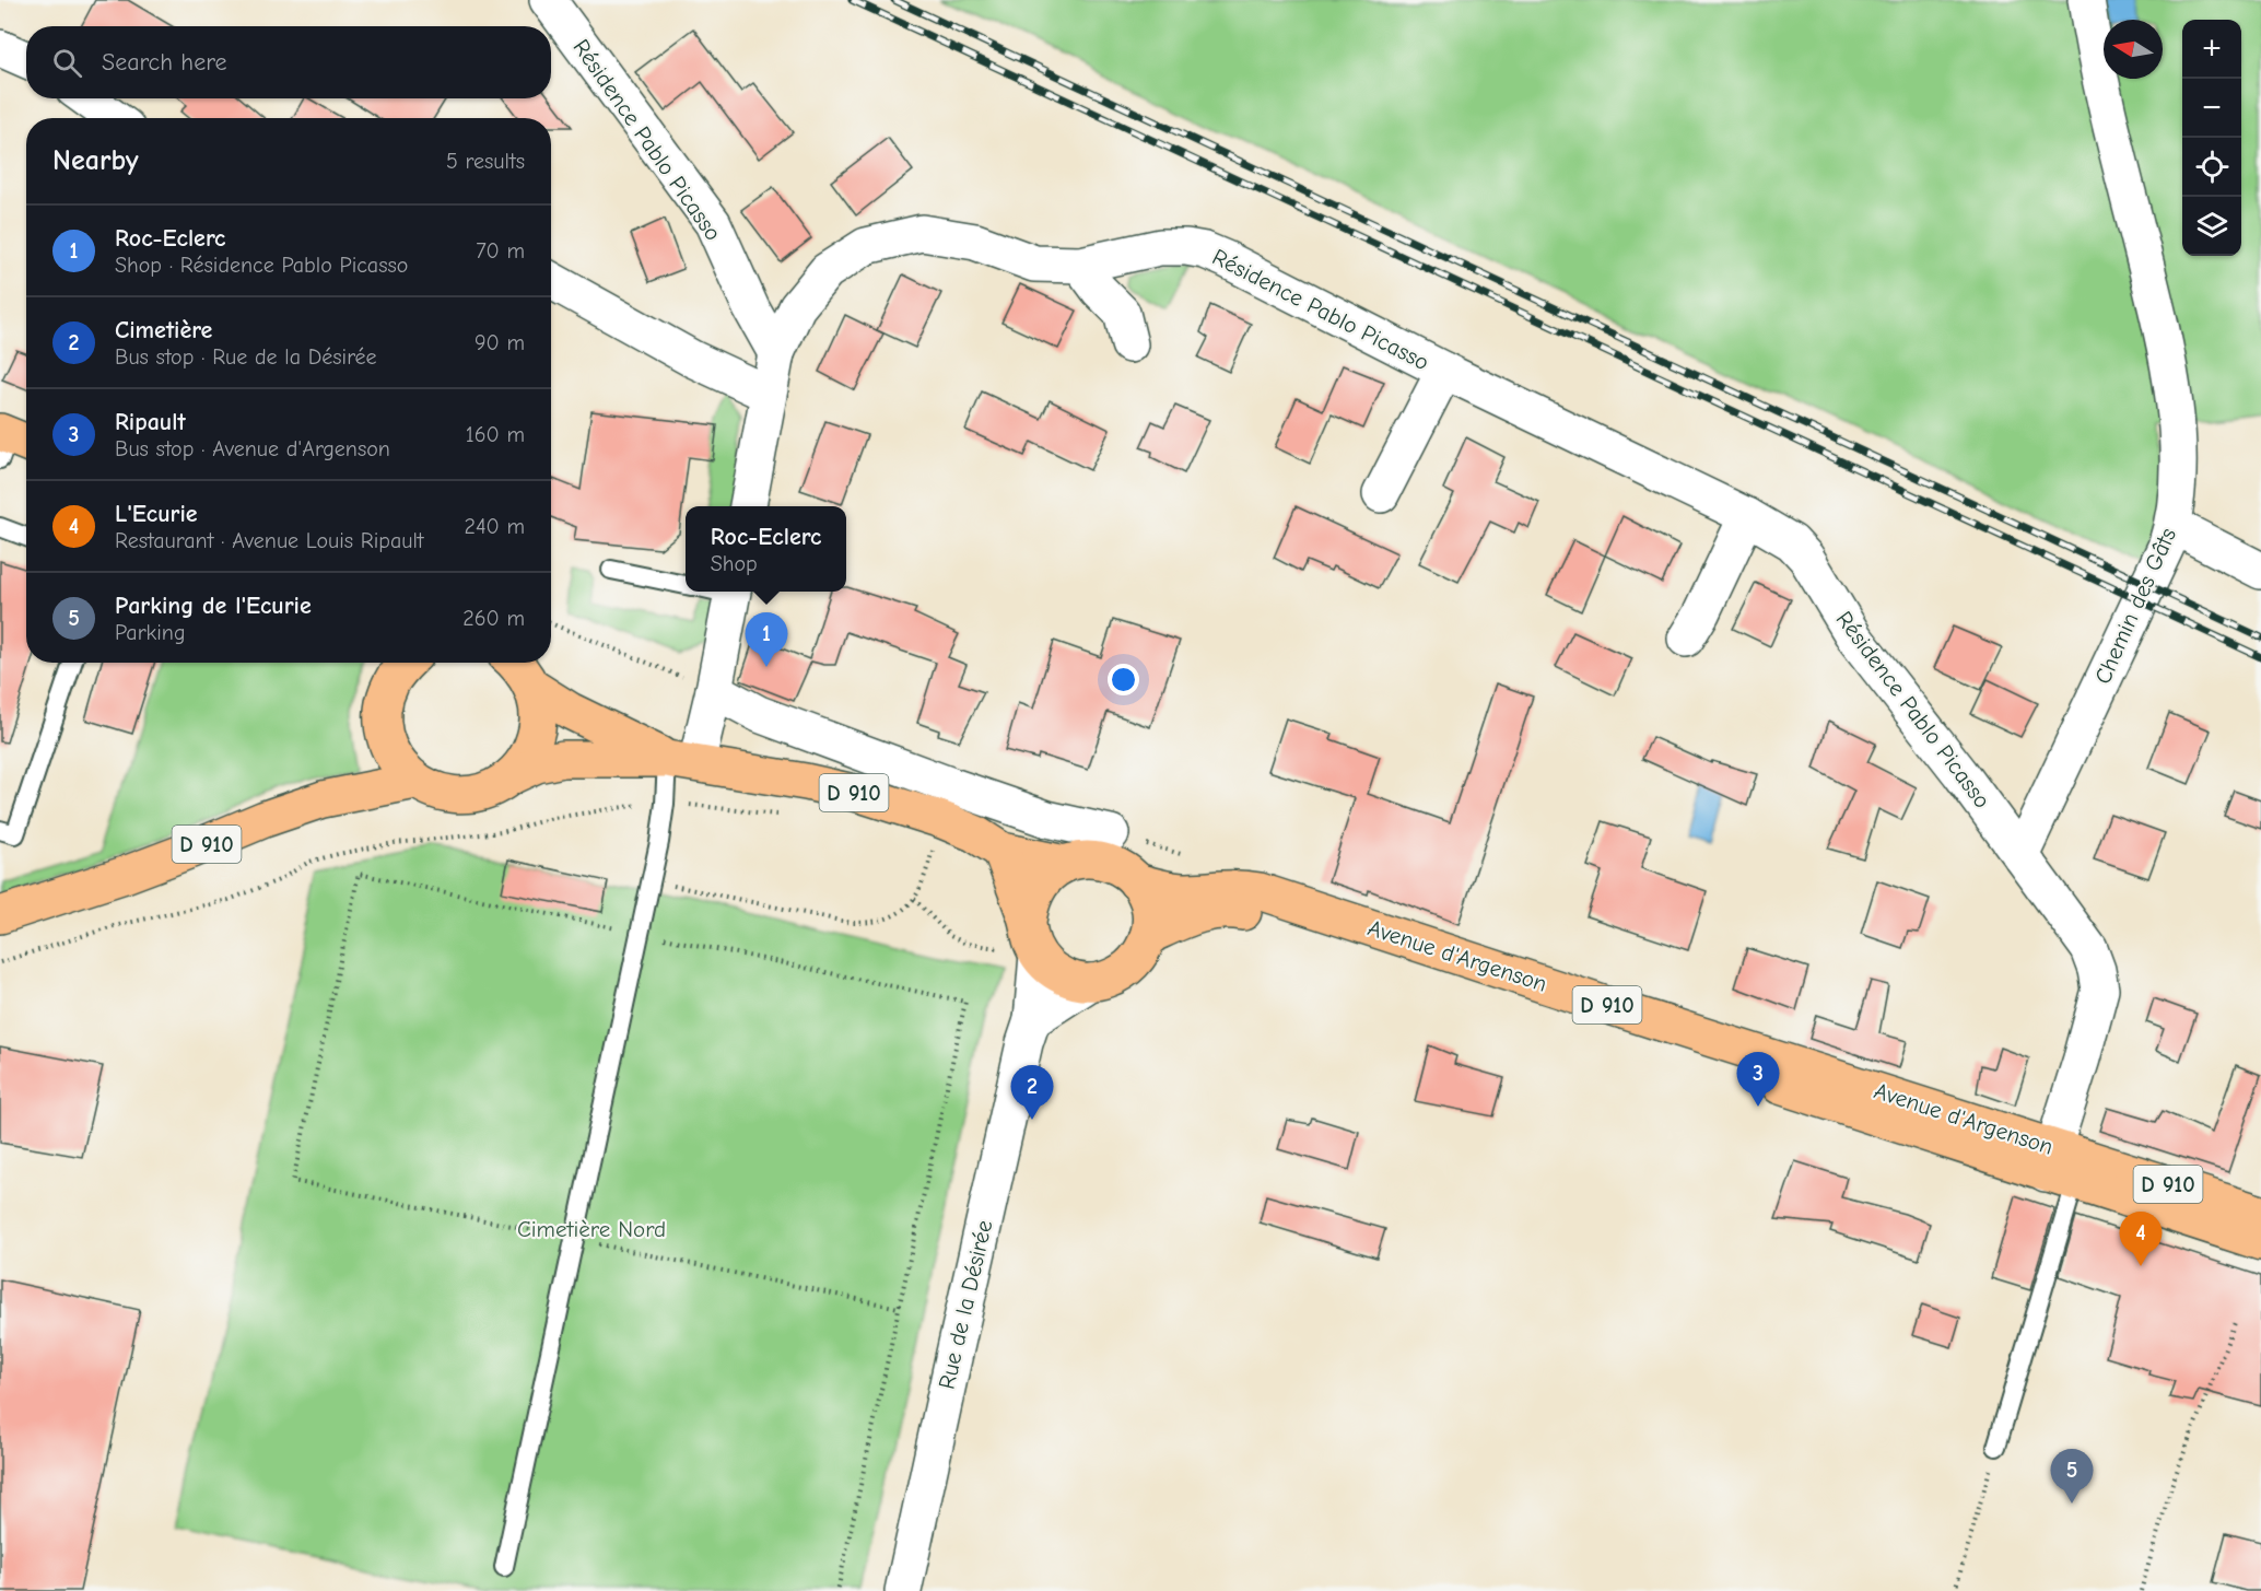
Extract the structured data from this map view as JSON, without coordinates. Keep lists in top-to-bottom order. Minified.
{"streets":{"main road":["D 910","Avenue d'Argenson"],"street":["Résidence Pablo Picasso","Chemin des Gâts","Rue de la Désirée"]},"crossings":[["Résidence Pablo Picasso","Chemin des Gâts"],["D 910","Avenue d'Argenson"],["D 910","Rue de la Désirée"],["Avenue d'Argenson","Rue de la Désirée"]],"parks":["Cimetière Nord"],"north":"left","page":{"map_buttons":["+","−"],"search":"Search here","heading":["Nearby","5 results"],"list":[{"mark":"1","name":"Roc-Eclerc","note":"Shop · Résidence Pablo Picasso","value":"70 m"},{"mark":"2","name":"Cimetière","note":"Bus stop · Rue de la Désirée","value":"90 m"},{"mark":"3","name":"Ripault","note":"Bus stop · Avenue d'Argenson","value":"160 m"},{"mark":"4","name":"L'Ecurie","note":"Restaurant · Avenue Louis Ripault","value":"240 m"},{"mark":"5","name":"Parking de l'Ecurie","note":"Parking","value":"260 m"}],"popup":["Roc-Eclerc","Shop"],"pins":["1","3","2","4","5"]}}
